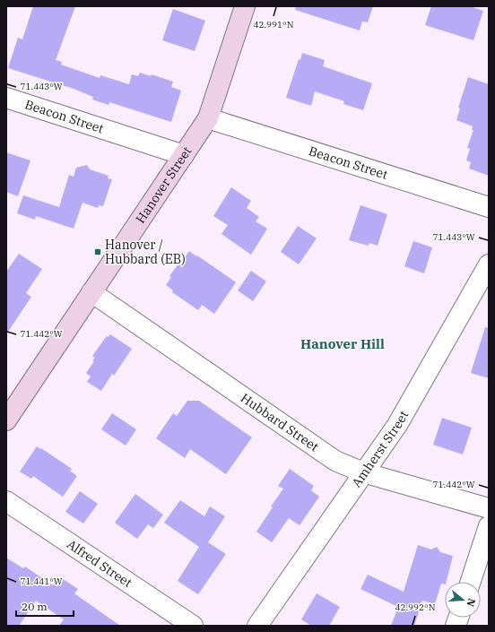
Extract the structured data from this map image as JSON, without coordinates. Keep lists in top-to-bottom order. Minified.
{"streets":{"street":["Beacon Street","Hanover Street","Hubbard Street","Amherst Street","Alfred Street"]},"crossings":[["Beacon Street","Hanover Street"],["Hanover Street","Hubbard Street"],["Hubbard Street","Amherst Street"]],"districts":["Hanover Hill"],"places":{"transit":["Hanover / Hubbard (EB)"]},"scale_bar":"20 m","north":"right","coordinates":["42.991°N","71.443°W","71.442°W","71.441°W","42.992°N"]}
